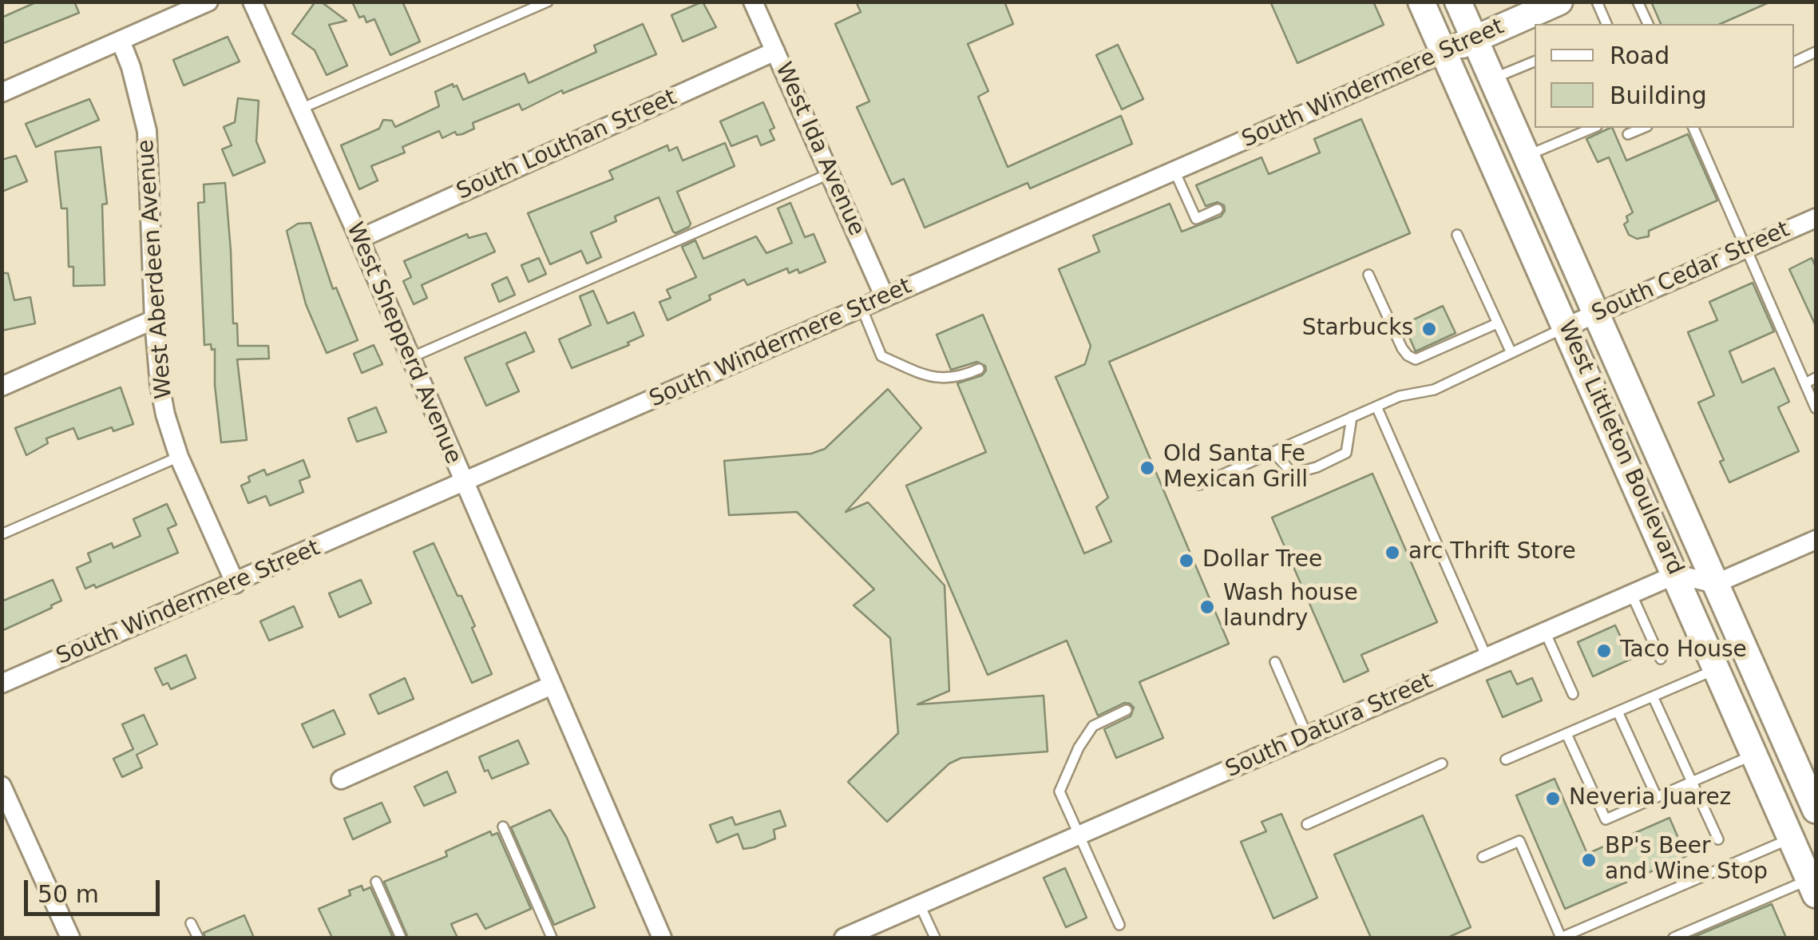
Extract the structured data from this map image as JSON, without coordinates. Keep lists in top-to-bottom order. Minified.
{"streets":{"main road":["South Windermere Street","West Littleton Boulevard"],"street":["South Louthan Street","West Ida Avenue","West Aberdeen Avenue","South Cedar Street","West Shepperd Avenue","South Datura Street"]},"crossings":[["South Windermere Street","West Ida Avenue"],["South Windermere Street","West Aberdeen Avenue"],["South Windermere Street","West Shepperd Avenue"],["South Windermere Street","West Littleton Boulevard"],["South Louthan Street","West Ida Avenue"],["South Louthan Street","West Shepperd Avenue"],["South Cedar Street","West Littleton Boulevard"],["West Littleton Boulevard","South Datura Street"]],"places":["Starbucks","Old Santa Fe Mexican Grill","arc Thrift Store","Dollar Tree","Wash house laundry","Taco House","Neveria Juarez","BP's Beer and Wine Stop"],"legend":["Road","Building"],"scale_bar":"50 m"}
